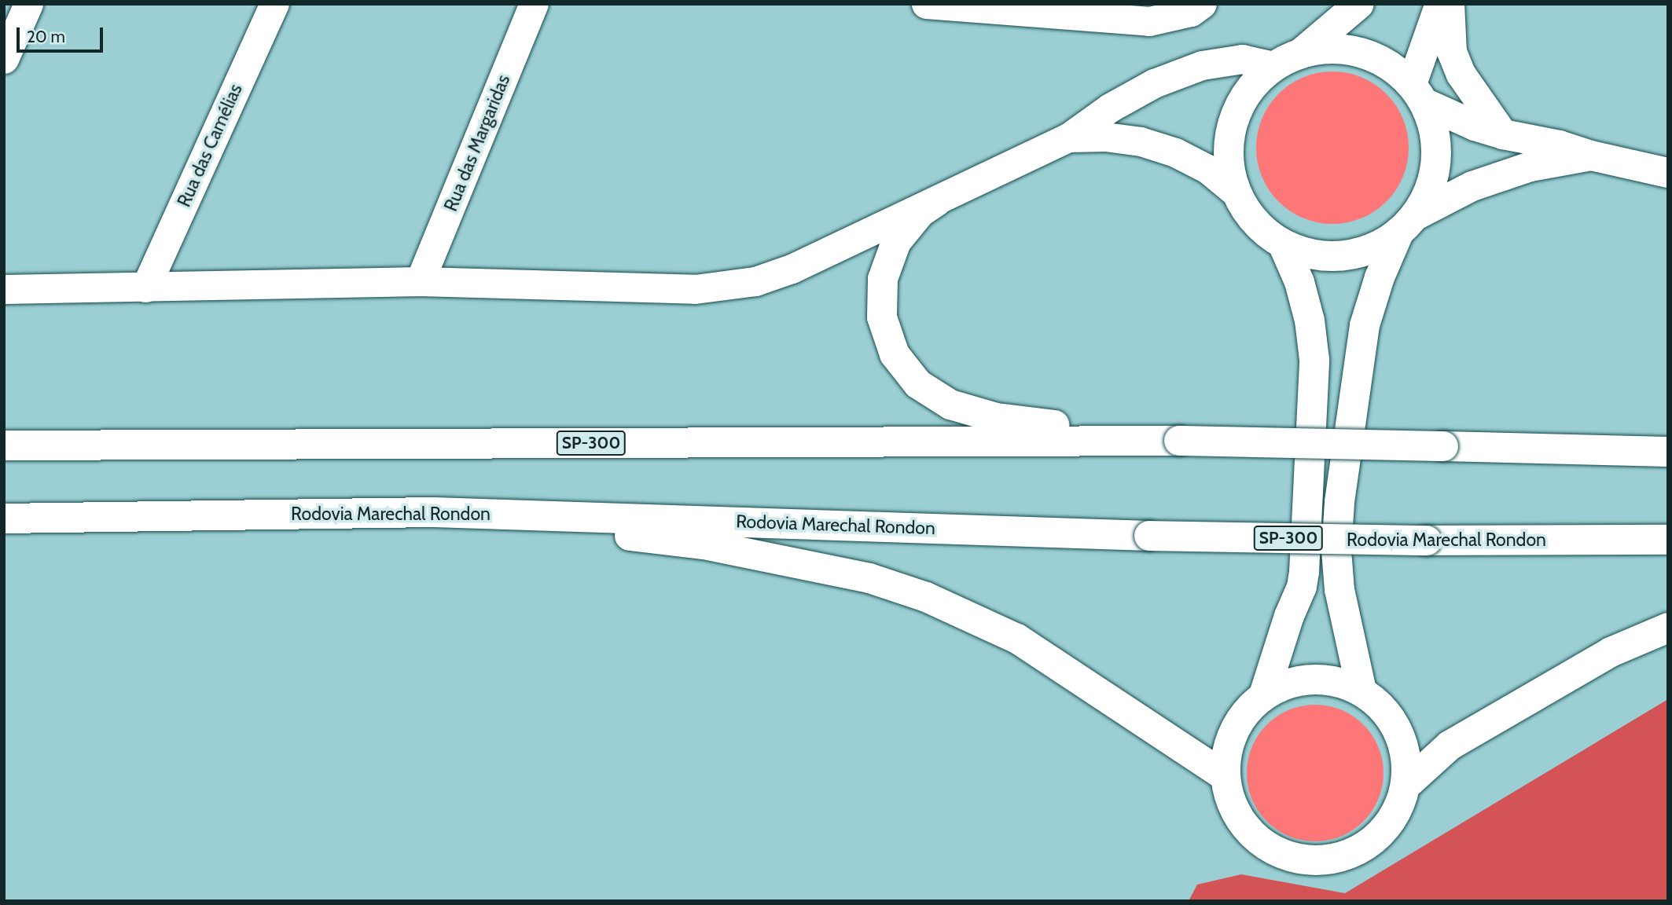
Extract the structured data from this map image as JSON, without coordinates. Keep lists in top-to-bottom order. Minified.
{"streets":{"main road":["SP-300","Rodovia Marechal Rondon"],"street":["Rua das Margaridas","Rua das Camélias"]},"scale_bar":"20 m"}
